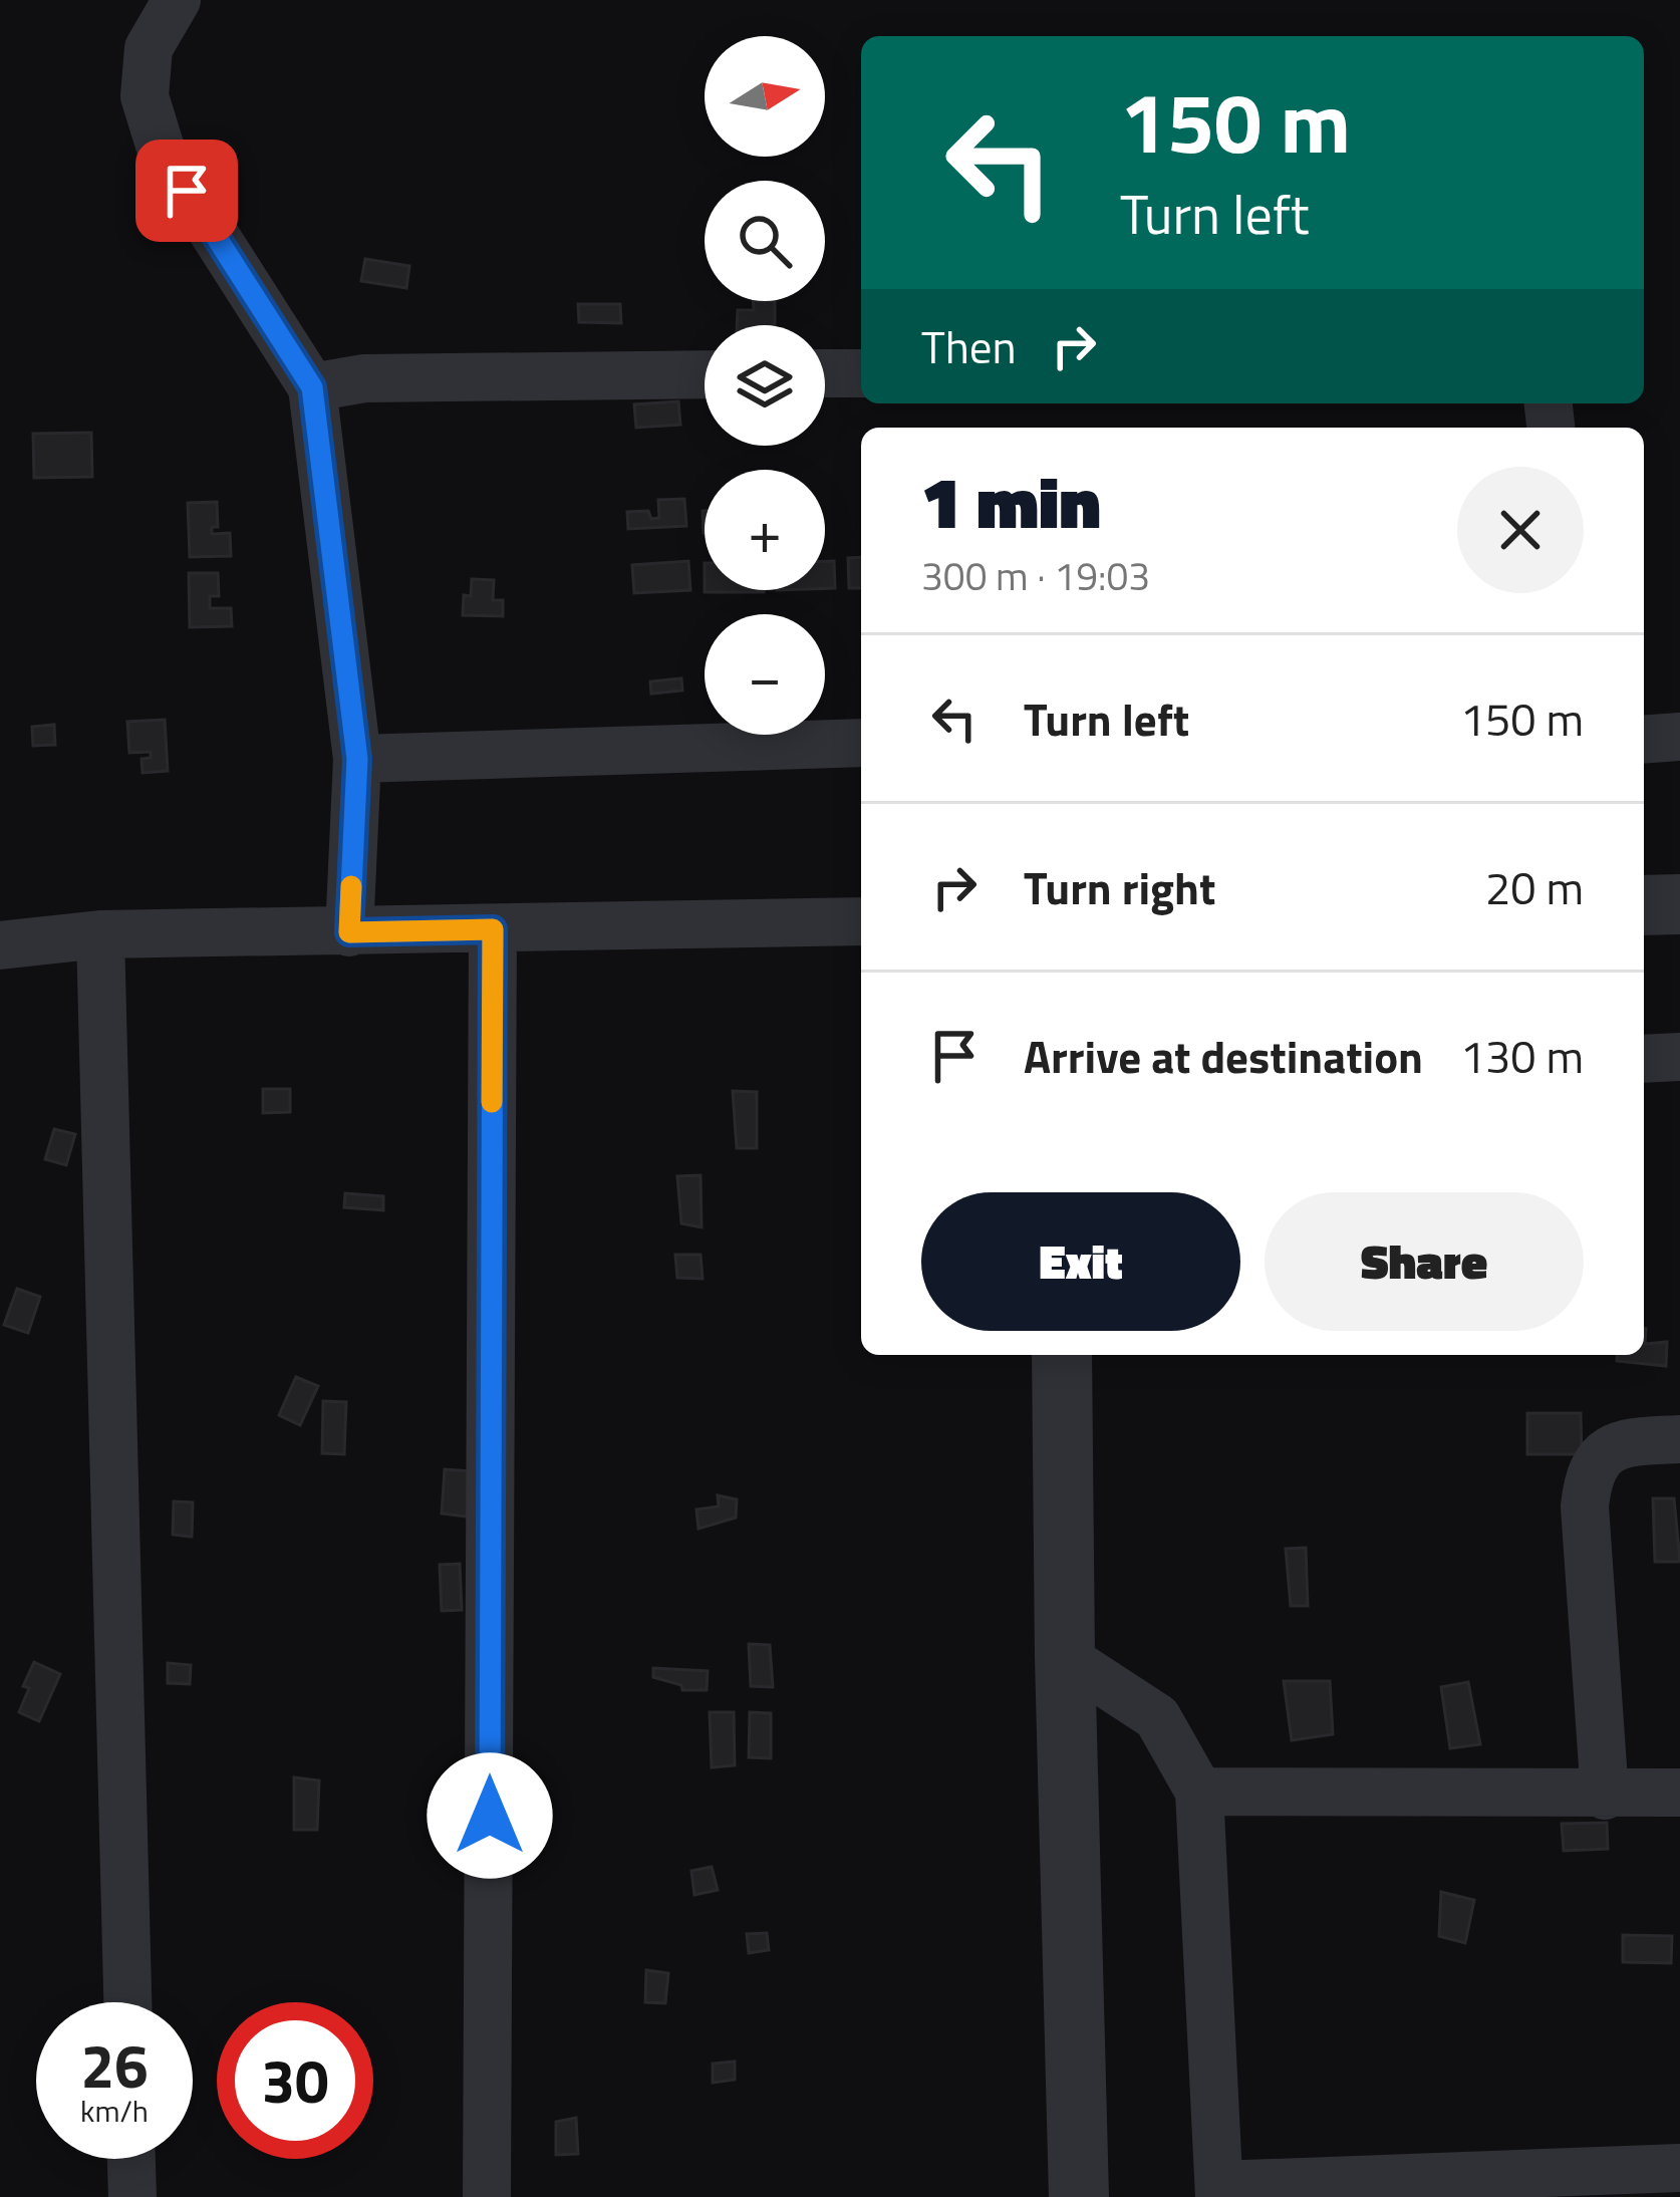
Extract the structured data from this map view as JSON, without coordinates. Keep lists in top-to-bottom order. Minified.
{"north":"right","page":{"map_buttons":["+","−"],"turn":["150 m","Turn left"],"then":"Then","heading":["1 min","300 m · 19:03"],"list":[{"name":"Turn left","value":"150 m"},{"name":"Turn right","value":"20 m"},{"name":"Arrive at destination","value":"130 m"}],"buttons":["Exit","Share"],"speed":"26 km/h","limit":"30"}}
